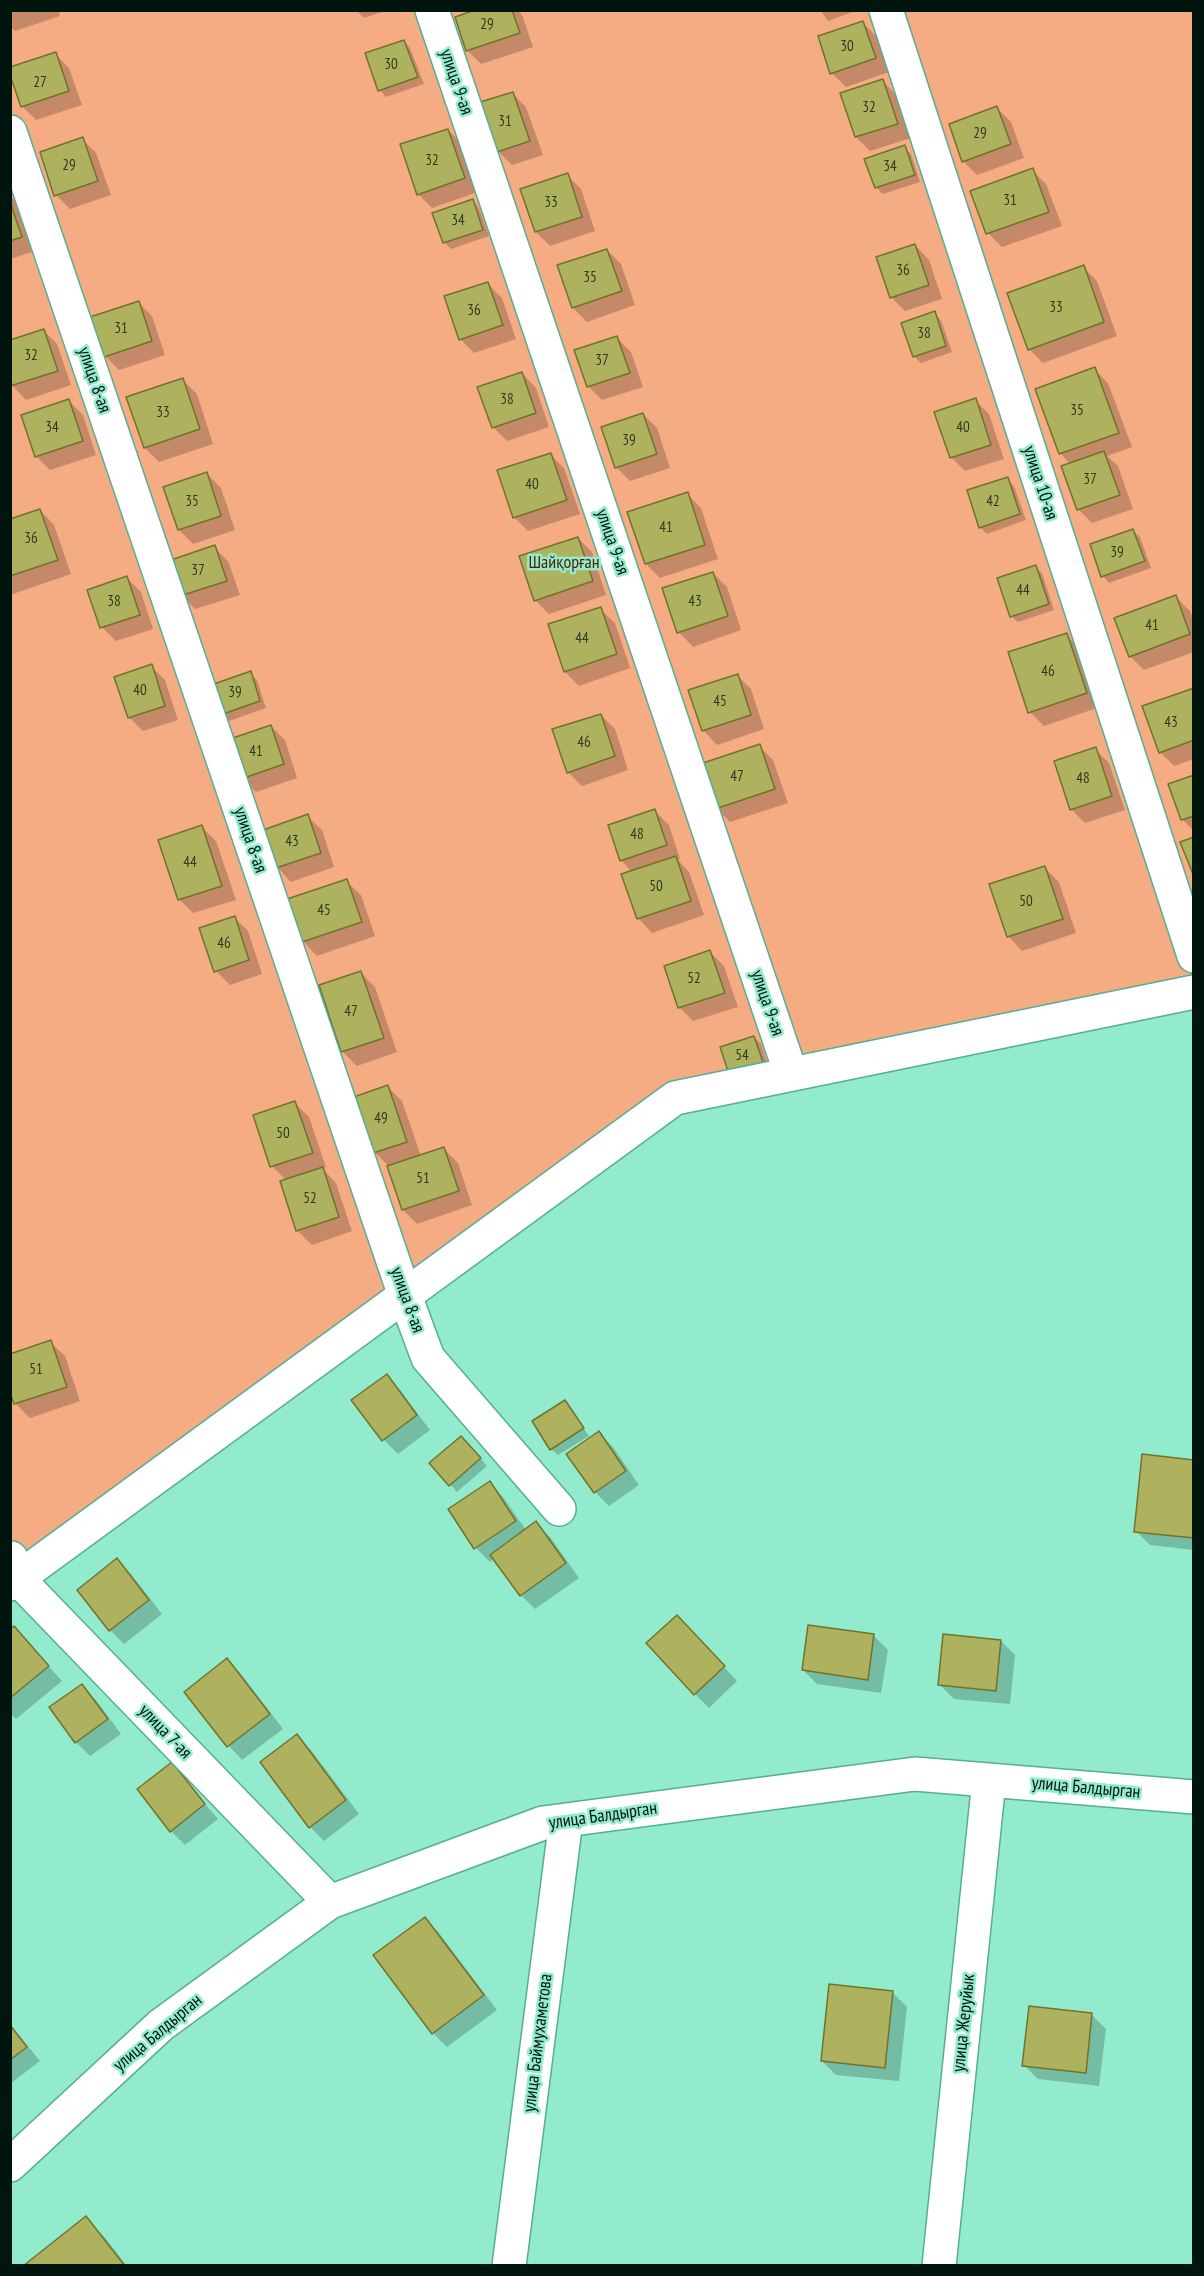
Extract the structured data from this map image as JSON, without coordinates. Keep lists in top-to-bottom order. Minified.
{"streets":{"street":["улица 9-ая","улица 8-ая","улица 10-ая","улица 7-ая","улица Балдырган","улица Жеруйык","улица Баймухаметова"]},"crossings":[["улица 7-ая","улица Балдырган"],["улица Балдырган","улица Жеруйык"],["улица Балдырган","улица Баймухаметова"]],"parks":["Шайқорған"],"house_numbers":["29","30","30","27","32","31","29","32","29","34","31","33","34","36","35","33","36","31","38","32","37","38","35","33","34","40","39","37","40","35","42","41","36","39","37","44","38","43","41","44","46","40","39","45","43","46","41","47","48","48","43","44","50","50","45","46","52","47","54","49","50","51","52","51"]}
